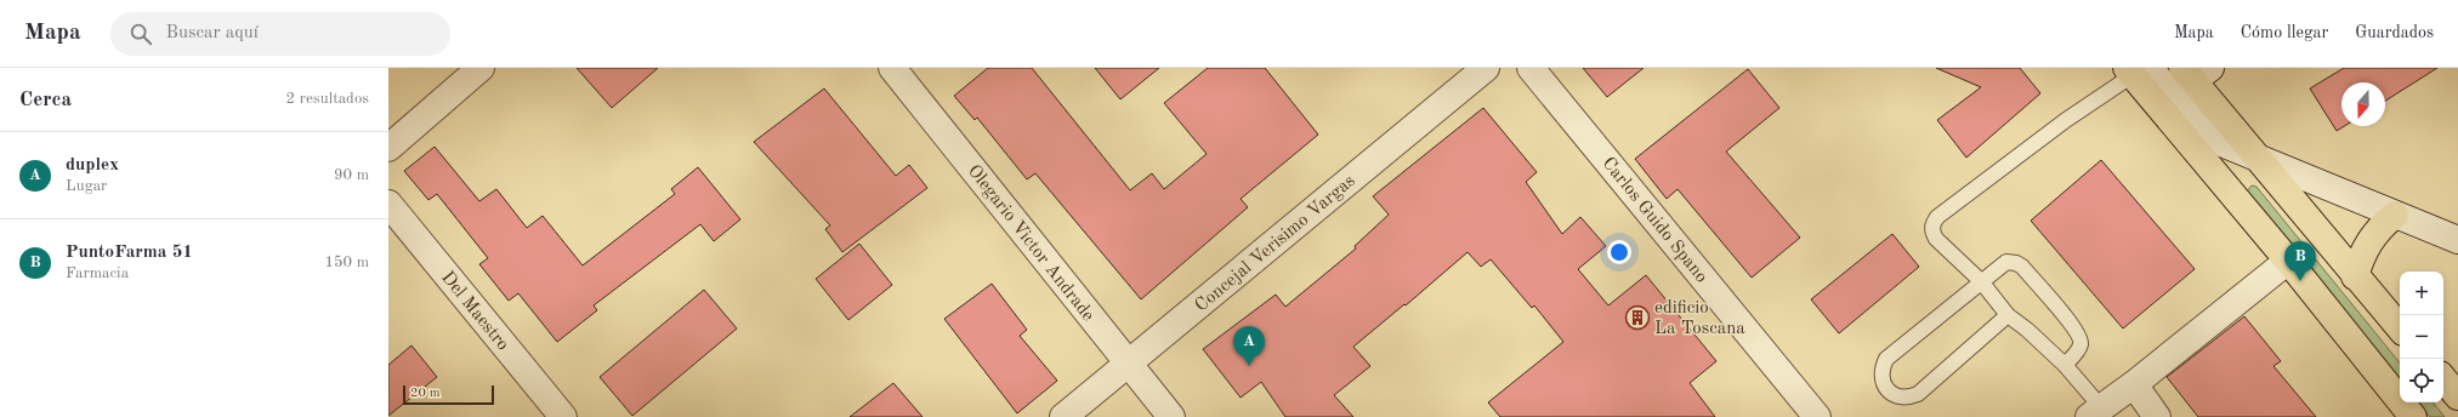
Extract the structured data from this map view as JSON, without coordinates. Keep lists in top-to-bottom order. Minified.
{"streets":{"street":["Carlos Guido Spano","Olegario Victor Andrade","Concejal Verisimo Vargas","Del Maestro"]},"crossings":[["Olegario Victor Andrade","Concejal Verisimo Vargas"]],"places":{"building":["edificio La Toscana"]},"scale_bar":"20 m","north":"bottom","page":{"header":"Mapa","search":"Buscar aquí","nav":["Mapa","Cómo llegar","Guardados"],"heading":["Cerca","2 resultados"],"list":[{"mark":"A","name":"duplex","note":"Lugar","value":"90 m"},{"mark":"B","name":"PuntoFarma 51","note":"Farmacia","value":"150 m"}],"pins":["B","A"],"map_buttons":["+","−"],"scale":"20 m"}}
